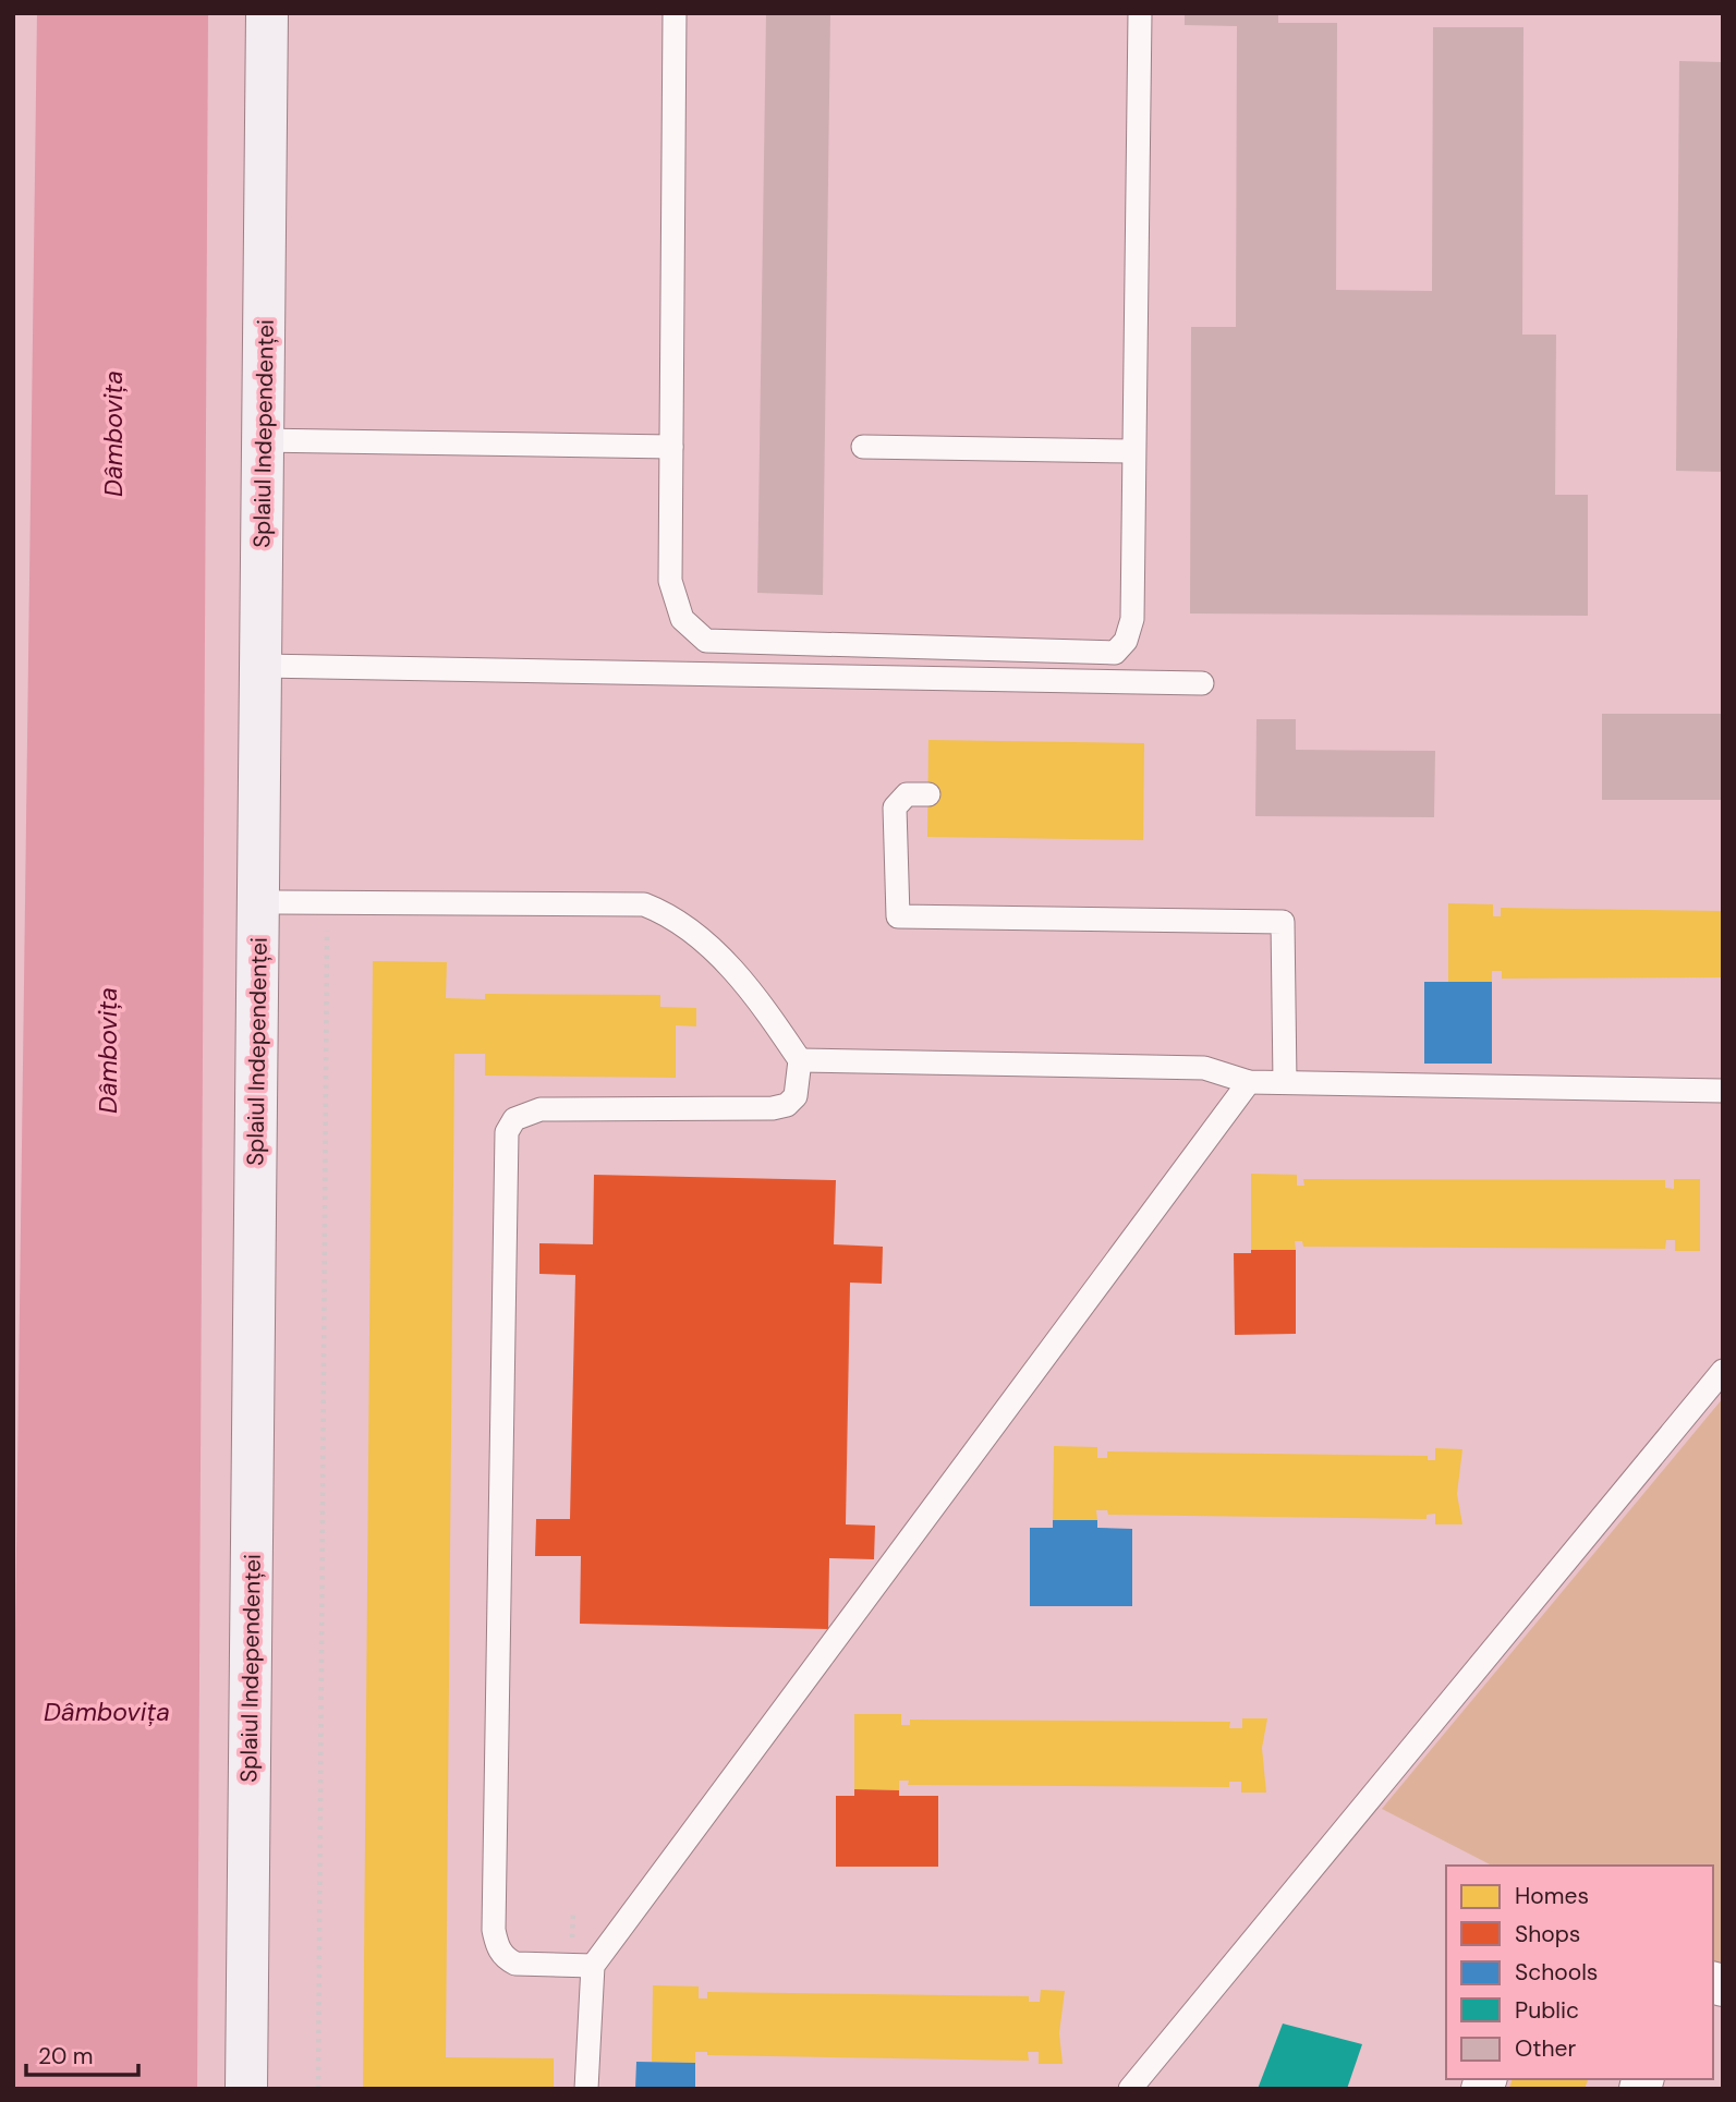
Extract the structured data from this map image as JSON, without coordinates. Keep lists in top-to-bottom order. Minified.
{"streets":{"main road":["Splaiul Independenței"]},"water":["Dâmbovița"],"legend":["Homes","Shops","Schools","Public","Other"],"scale_bar":"20 m"}
